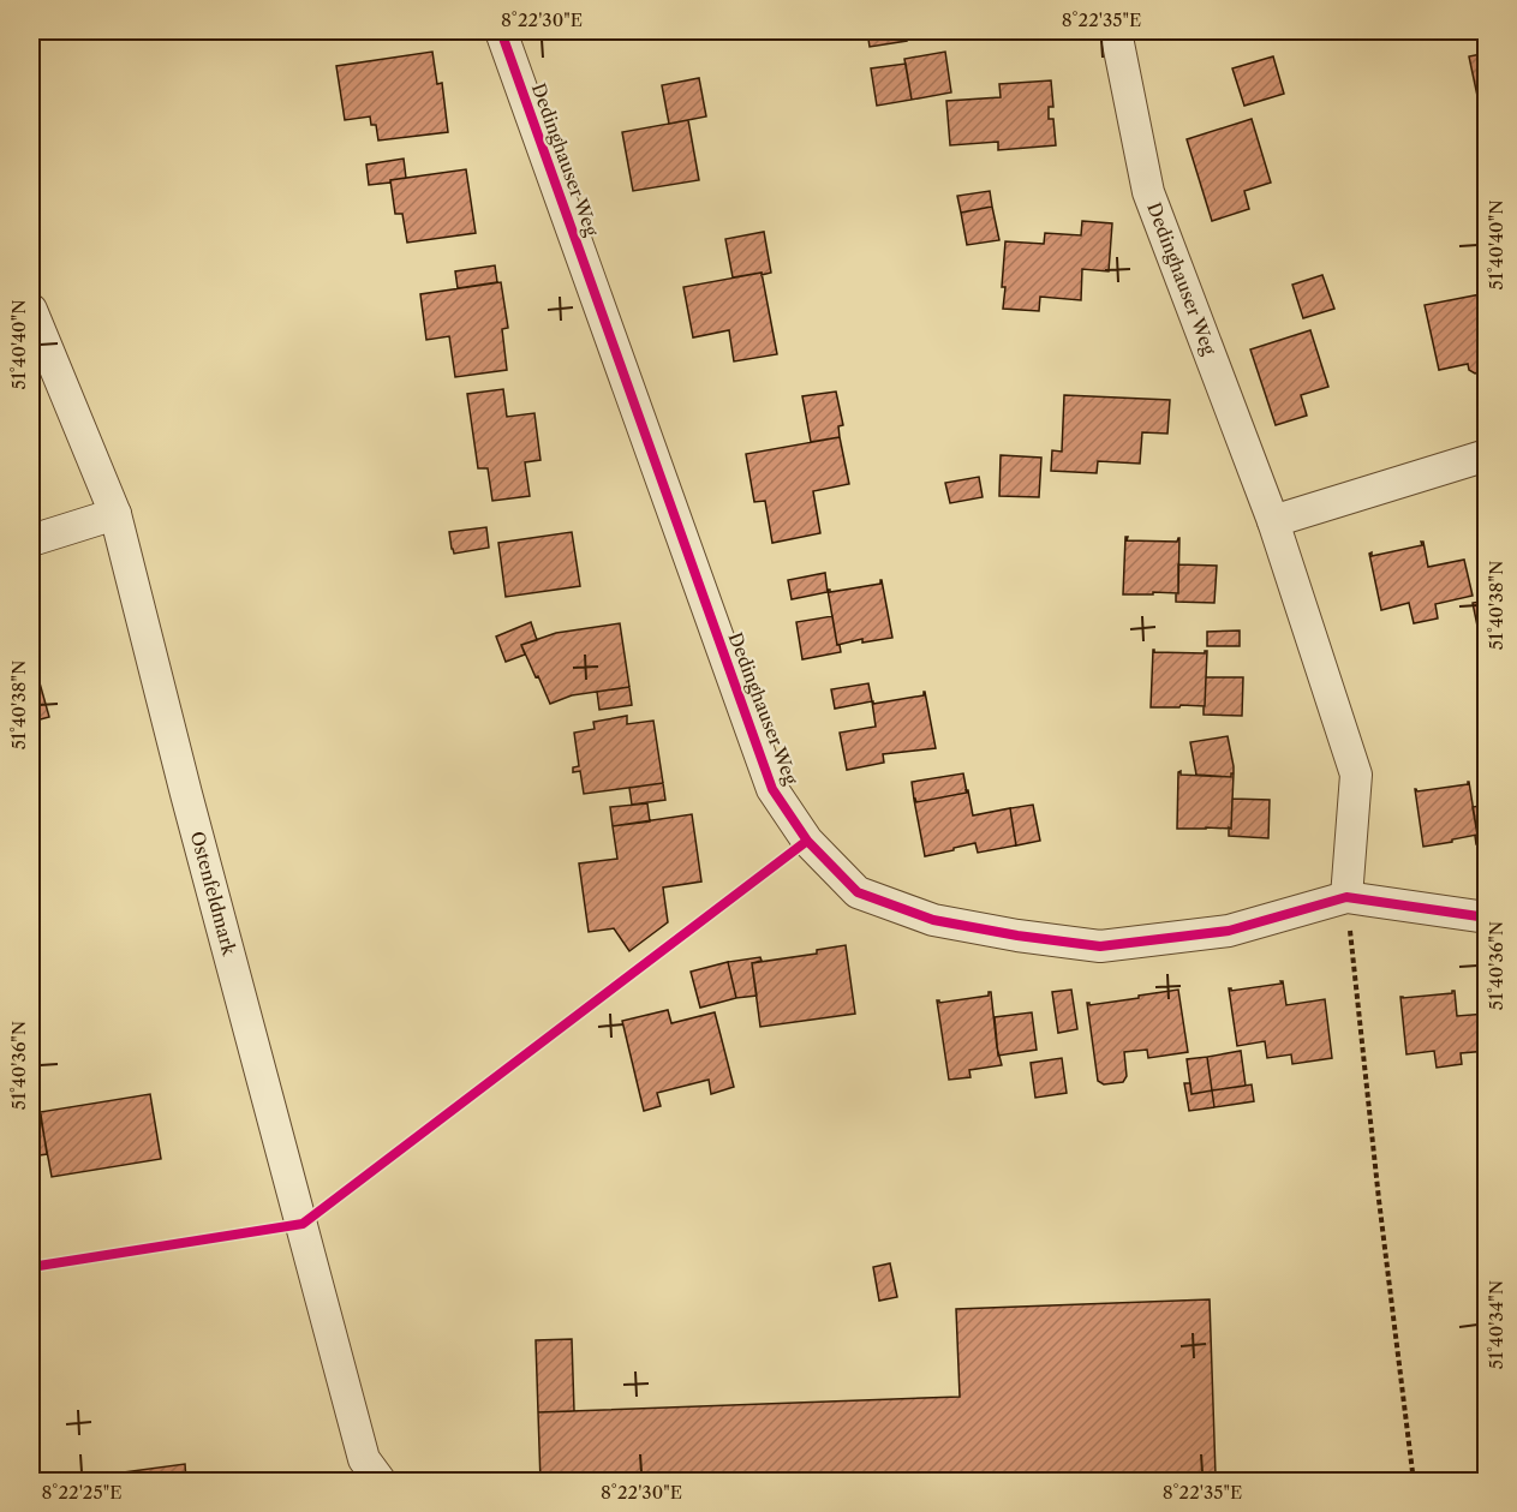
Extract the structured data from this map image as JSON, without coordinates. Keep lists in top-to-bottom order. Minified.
{"streets":{"street":["Dedinghauser Weg","Ostenfeldmark"]},"coordinates":["8°22'30\"E","8°22'35\"E","51°40'40\"N","51°40'38\"N","51°40'36\"N","51°40'34\"N","8°22'25\"E"]}
